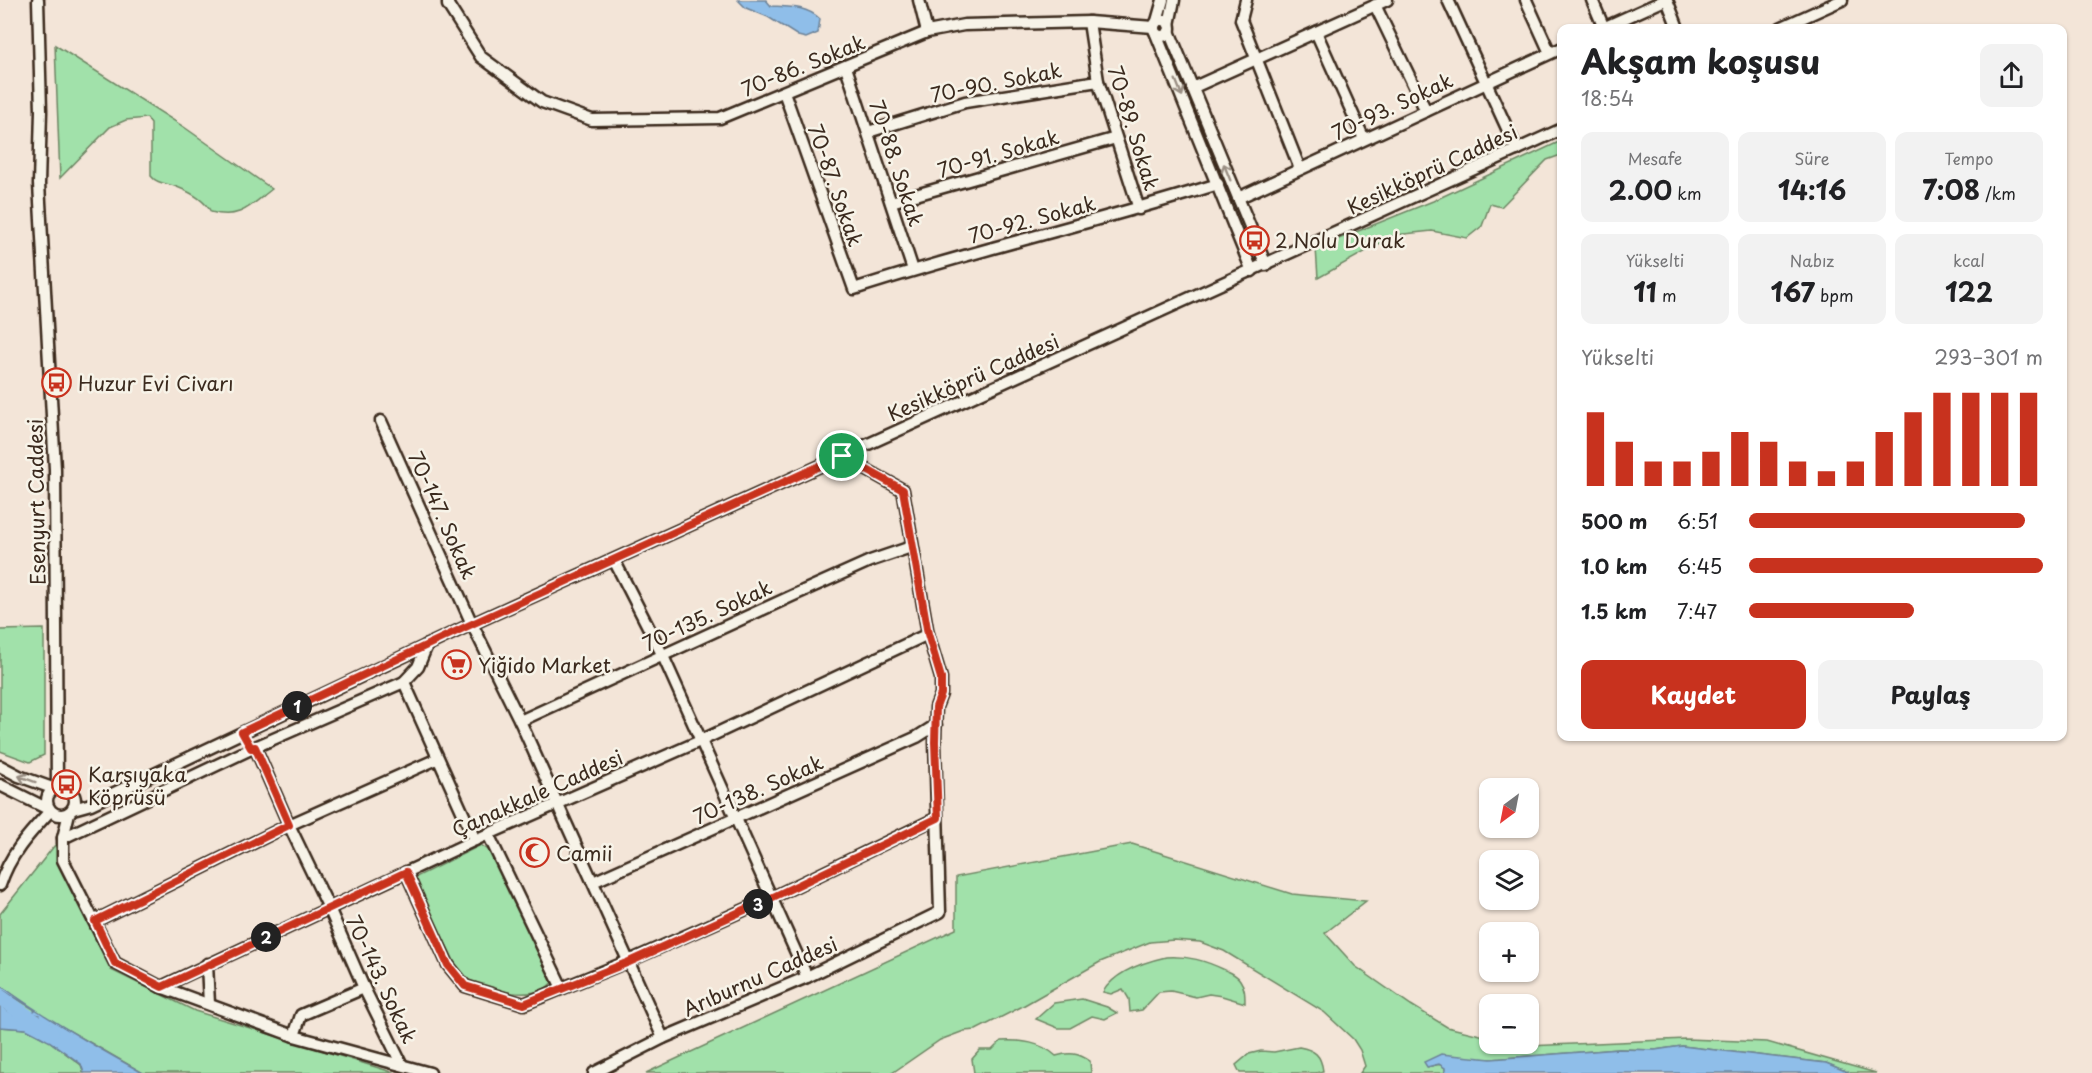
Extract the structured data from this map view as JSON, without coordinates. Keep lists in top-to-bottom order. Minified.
{"streets":{"street":["70-86. Sokak","70-90. Sokak","70-93. Sokak","70-89. Sokak","70-91. Sokak","70-88. Sokak","Kesikköprü Caddesi","70-87. Sokak","70-92. Sokak","Esenyurt Caddesi","70-147. Sokak","70-135. Sokak","70-138. Sokak","Çanakkale Caddesi","Arıburnu Caddesi","70-143. Sokak"]},"crossings":[["70-86. Sokak","70-89. Sokak"],["70-86. Sokak","70-88. Sokak"],["70-86. Sokak","70-87. Sokak"],["70-90. Sokak","70-89. Sokak"],["70-90. Sokak","70-88. Sokak"],["70-89. Sokak","70-91. Sokak"],["70-89. Sokak","70-92. Sokak"],["70-91. Sokak","70-88. Sokak"],["70-88. Sokak","70-92. Sokak"],["Kesikköprü Caddesi","Esenyurt Caddesi"],["Kesikköprü Caddesi","70-147. Sokak"],["70-87. Sokak","70-92. Sokak"],["70-147. Sokak","70-135. Sokak"],["70-147. Sokak","70-138. Sokak"],["70-147. Sokak","Çanakkale Caddesi"],["70-147. Sokak","Arıburnu Caddesi"],["Çanakkale Caddesi","70-143. Sokak"]],"places":{"bus stop":["2 Nolu Durak","Huzur Evi Civarı","Karşıyaka Köprüsü"],"supermarket":["Yiğido Market"],"mosque":["Camii"]},"north":"bottom left","page":{"heading":["Akşam koşusu","18:54"],"stats":[["Mesafe","2.00 km"],["Süre","14:16"],["Tempo","7:08 /km"],["Yükselti","11 m"],["Nabız","167 bpm"],["kcal","122"]],"chart":["Yükselti","293–301 m"],"list":[{"name":"500 m","note":"6:51"},{"name":"1.0 km","note":"6:45"},{"name":"1.5 km","note":"7:47"}],"buttons":["Kaydet","Paylaş"],"pins":["1","3","2"],"map_buttons":["+","−"]}}
